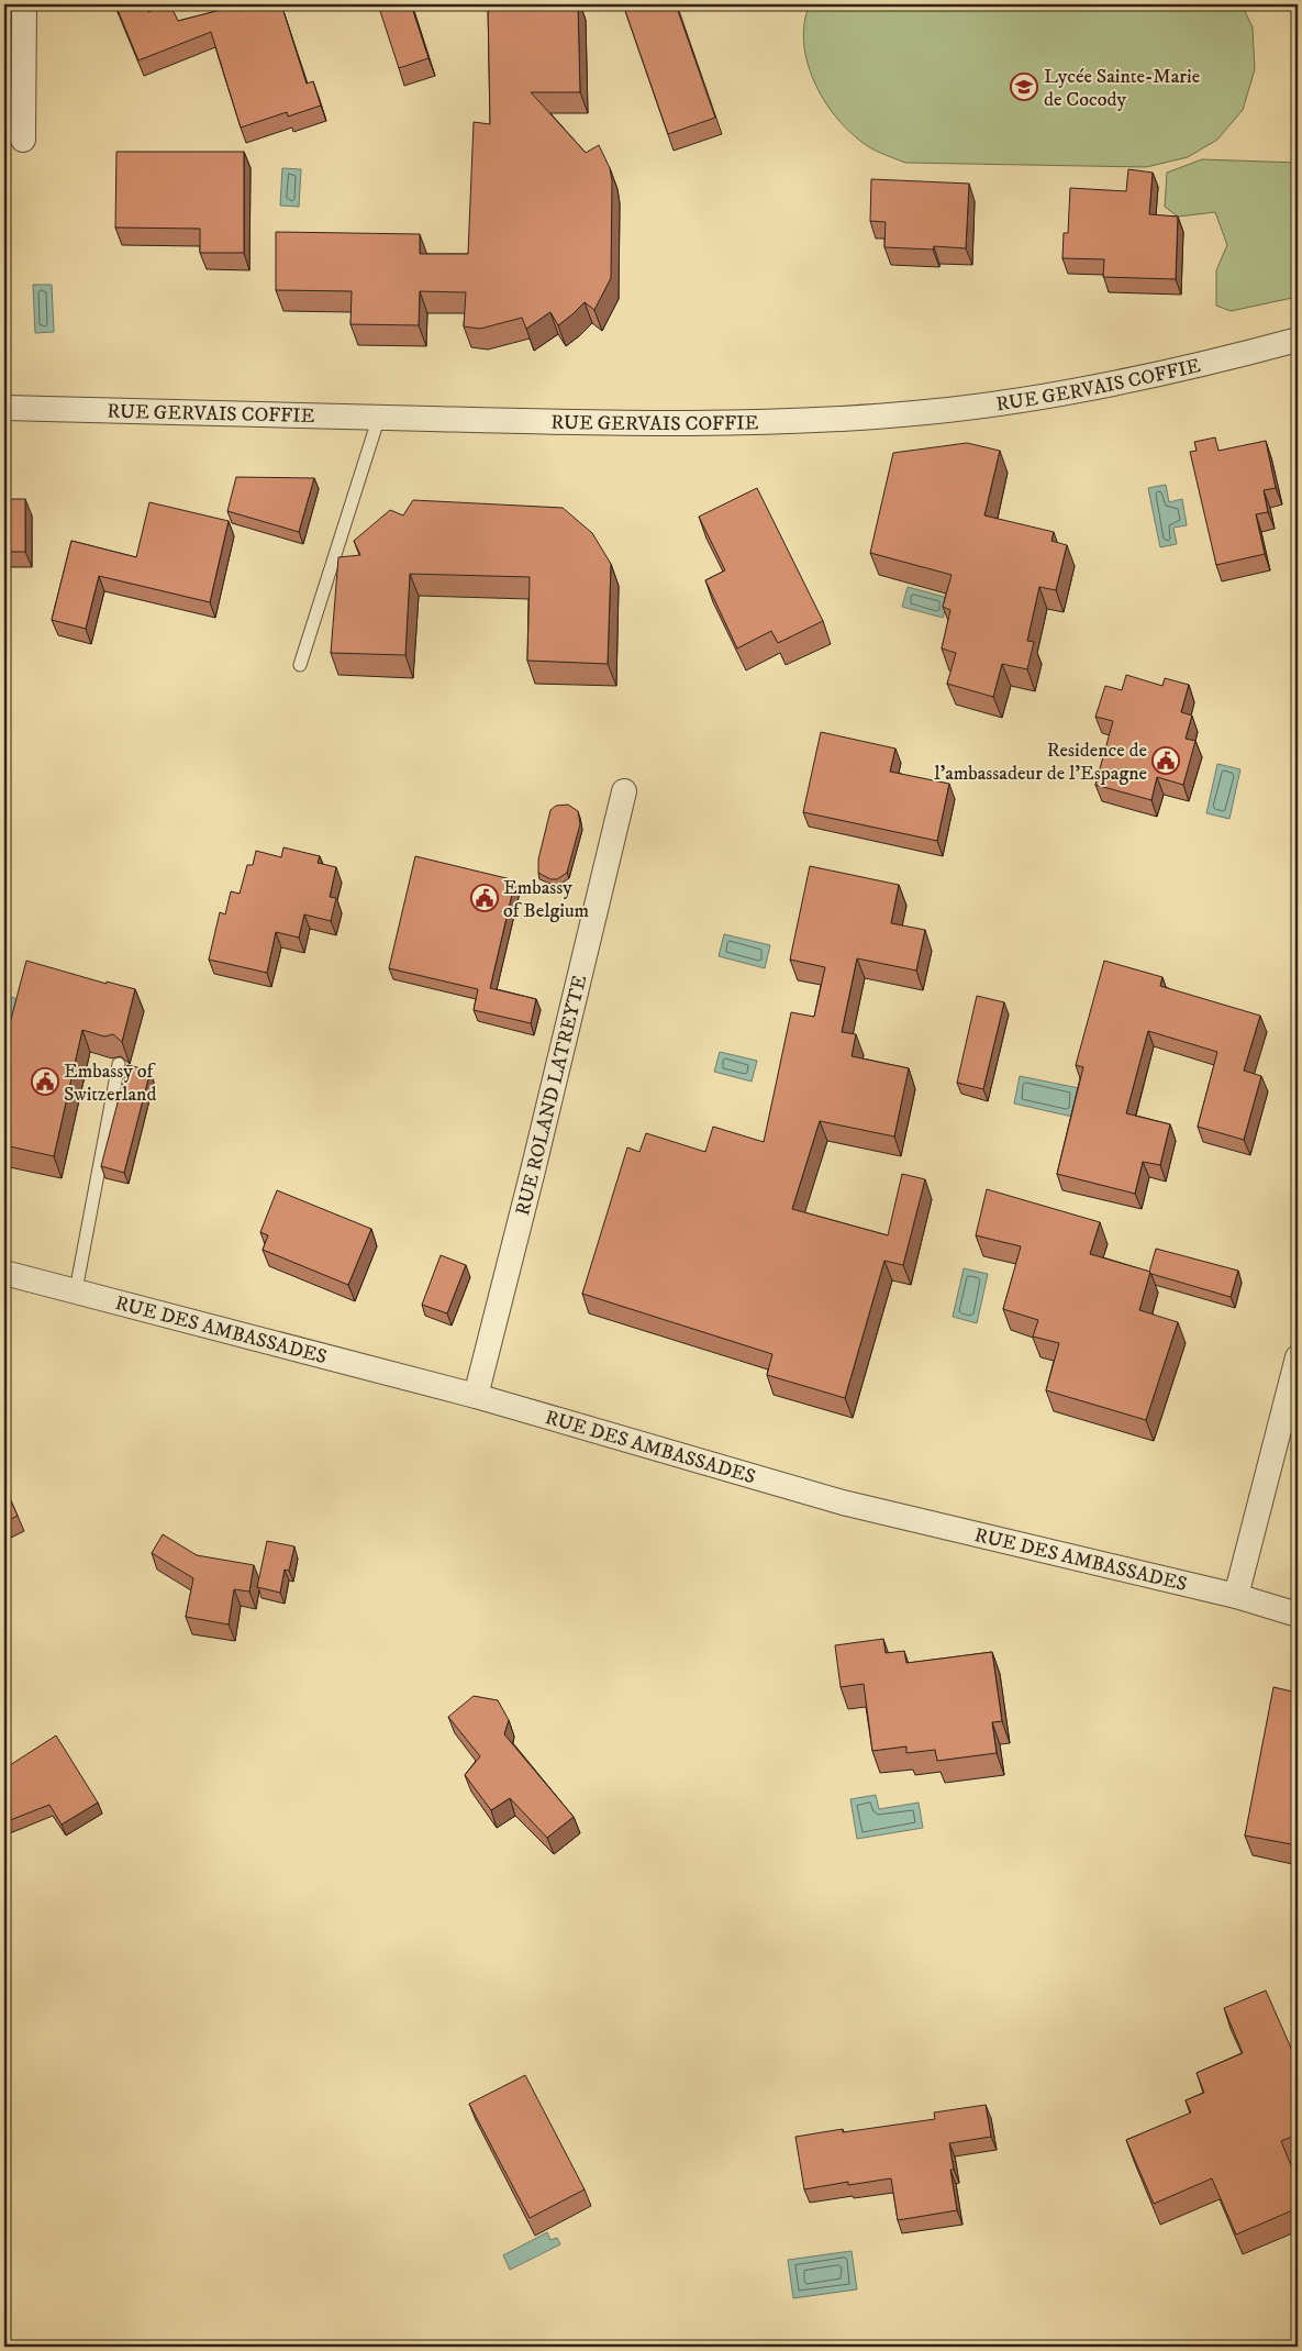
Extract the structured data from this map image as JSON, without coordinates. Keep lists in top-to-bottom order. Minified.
{"streets":{"street":["RUE GERVAIS COFFIE","RUE ROLAND LATREYTE","RUE DES AMBASSADES"]},"crossings":[["RUE ROLAND LATREYTE","RUE DES AMBASSADES"]],"places":{"school or university":["Lycée Sainte-Marie de Cocody"],"public building":["Residence de l’ambassadeur de l’Espagne","Embassy of Belgium","Embassy of Switzerland"]}}
